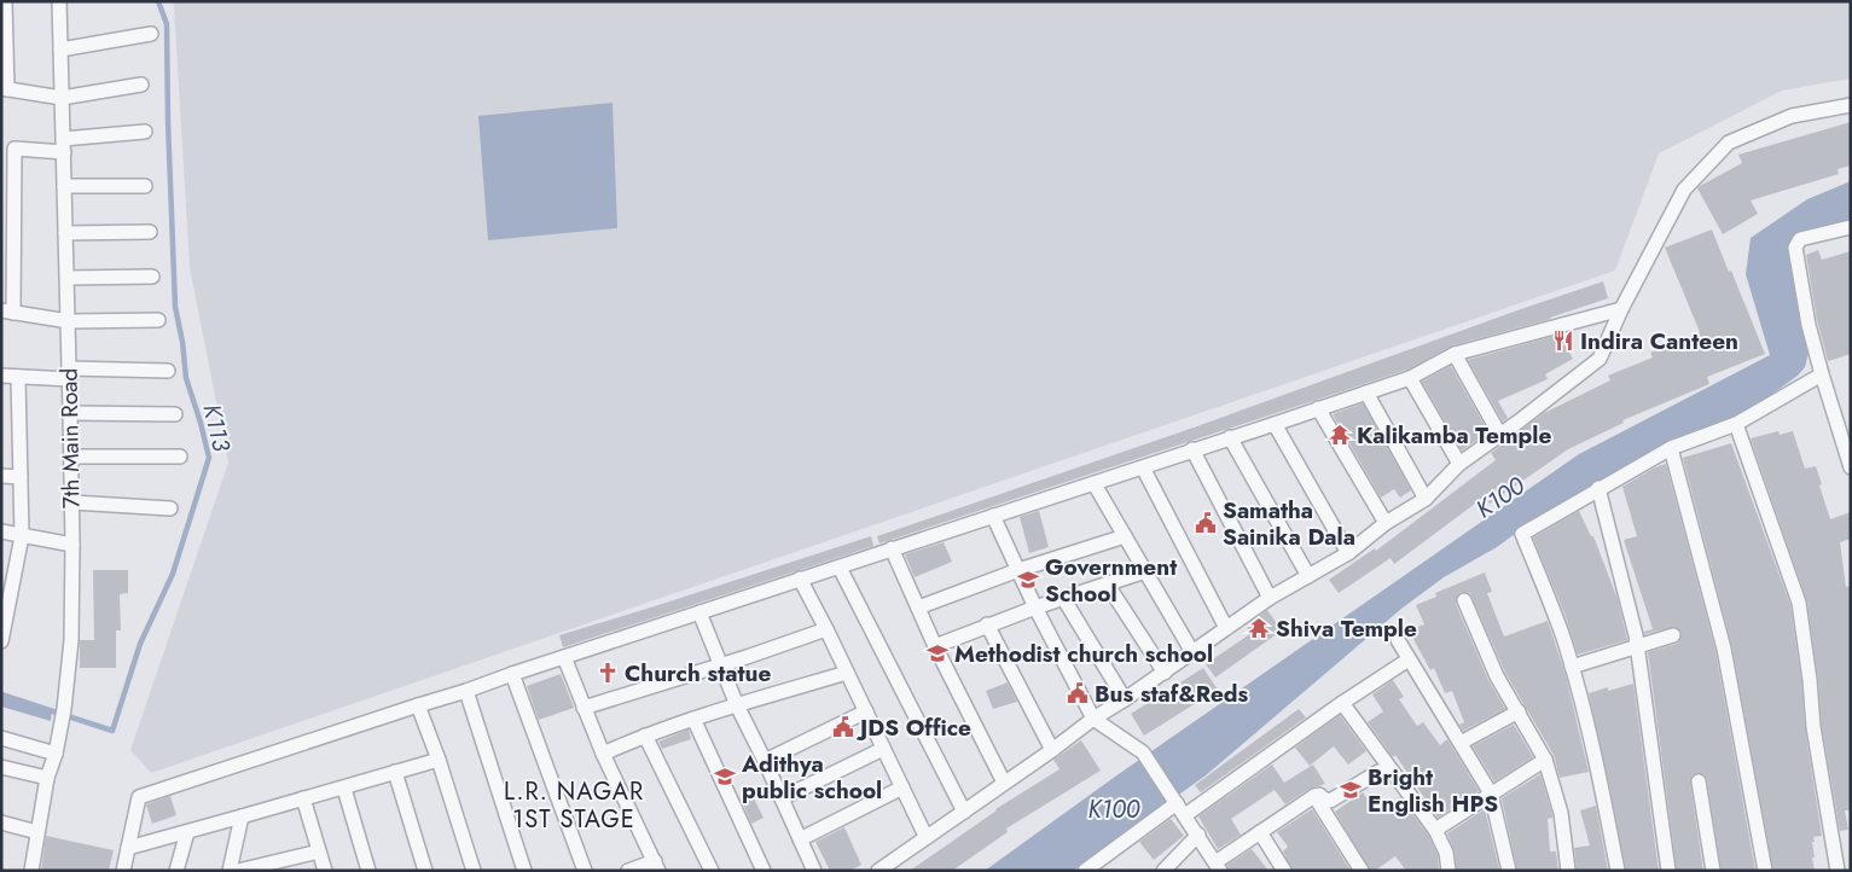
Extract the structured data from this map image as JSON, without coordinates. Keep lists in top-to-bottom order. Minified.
{"streets":{"street":["7th Main Road"]},"districts":["L.R. NAGAR 1ST STAGE"],"water":["K113","K100"],"places":{"restaurant":["Indira Canteen"],"temple":["Kalikamba Temple","Shiva Temple"],"public building":["Samatha Sainika Dala","Bus staf&Reds","JDS Office"],"school or university":["Government School","Methodist church school","Adithya public school","Bright English HPS"],"church":["Church statue"]}}
